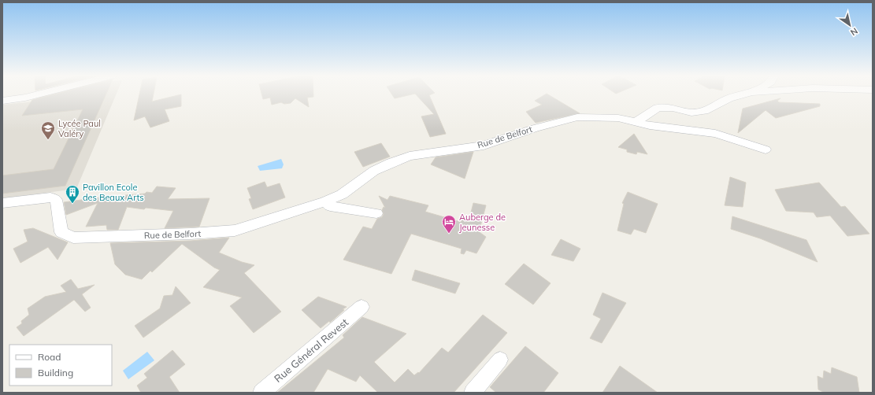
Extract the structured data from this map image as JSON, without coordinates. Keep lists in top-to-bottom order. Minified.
{"streets":{"street":["Rue de Belfort","Rue Général Revest"]},"places":{"school or university":["Lycée Paul Valéry"],"building":["Pavillon Ecole des Beaux Arts"],"hotel":["Auberge de Jeunesse"]},"legend":["Road","Building"],"north":"bottom right"}
